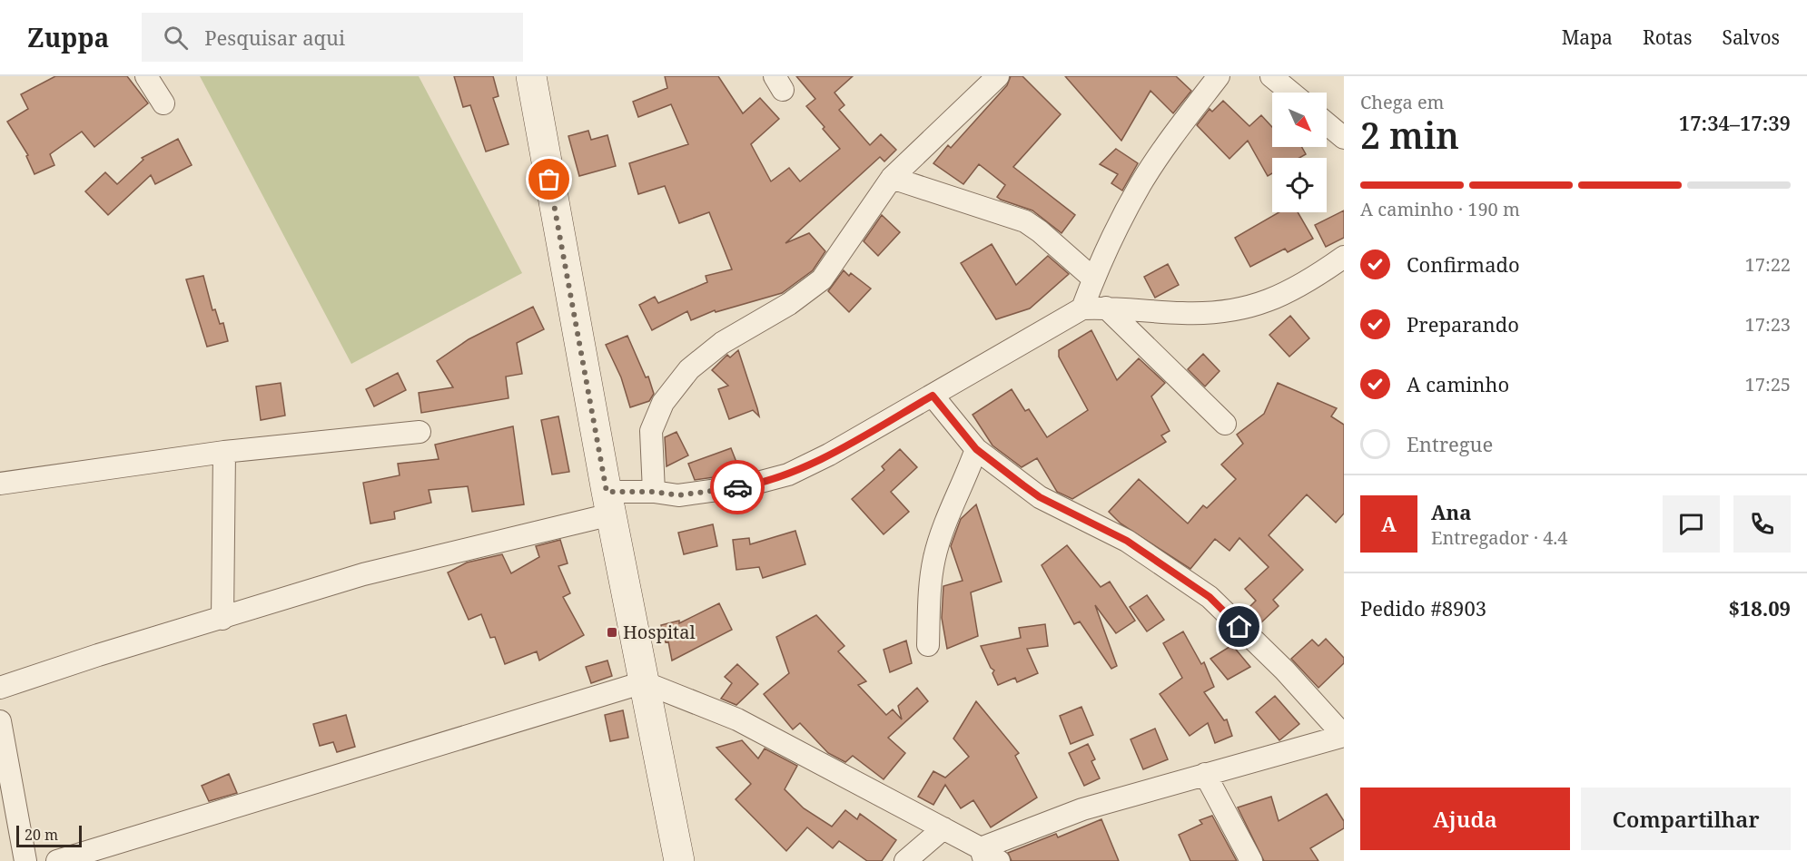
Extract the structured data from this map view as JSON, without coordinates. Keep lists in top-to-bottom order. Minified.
{"places":{"transit":["Hospital"]},"scale_bar":"20 m","north":"bottom right","page":{"header":"Zuppa","search":"Pesquisar aqui","nav":["Mapa","Rotas","Salvos"],"heading":["2 min","Chega em","17:34–17:39"],"panel":["Ana","Entregador · 4.4","Pedido #8903","$18.09"],"bar":"A caminho · 190 m","list":[["Confirmado","17:22"],["Preparando","17:23"],["A caminho","17:25"],"Entregue"],"round":"A","buttons":["Ajuda","Compartilhar"],"scale":"20 m"}}
